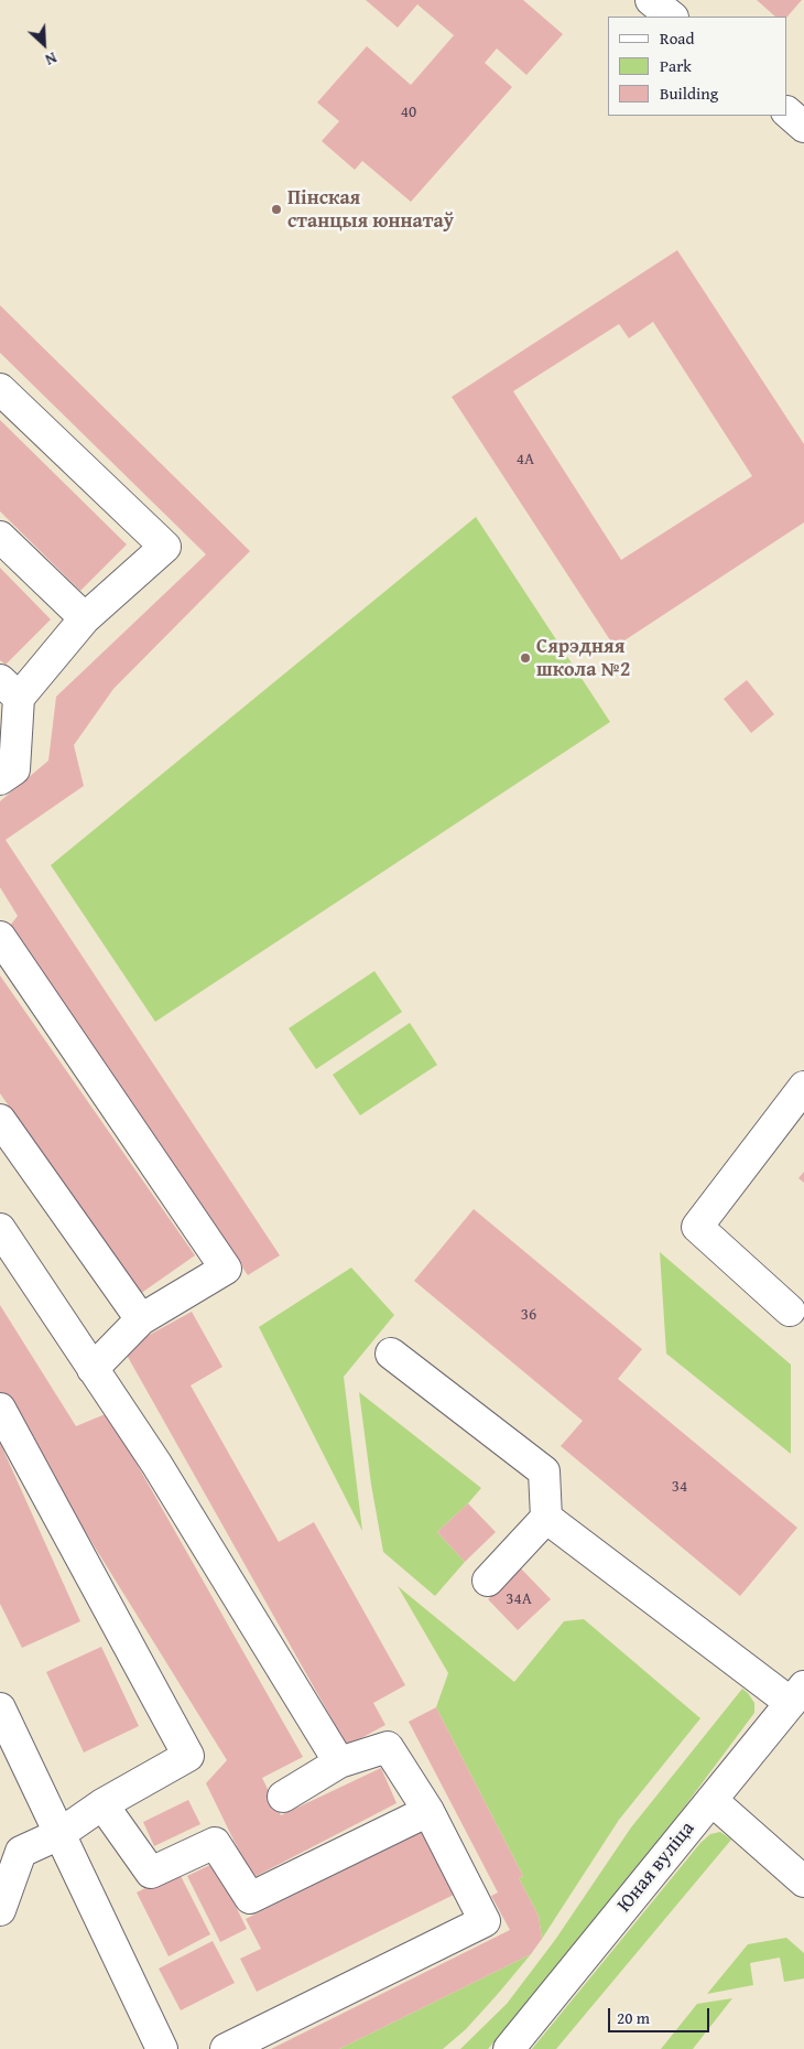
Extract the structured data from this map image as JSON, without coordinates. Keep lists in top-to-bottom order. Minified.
{"streets":{"street":["Юная вуліца"]},"places":["Пінская станцыя юннатаў","Сярэдняя школа №2"],"house_numbers":["40","4А","36","34","34А"],"legend":["Road","Park","Building"],"scale_bar":"20 m","north":"bottom right"}
